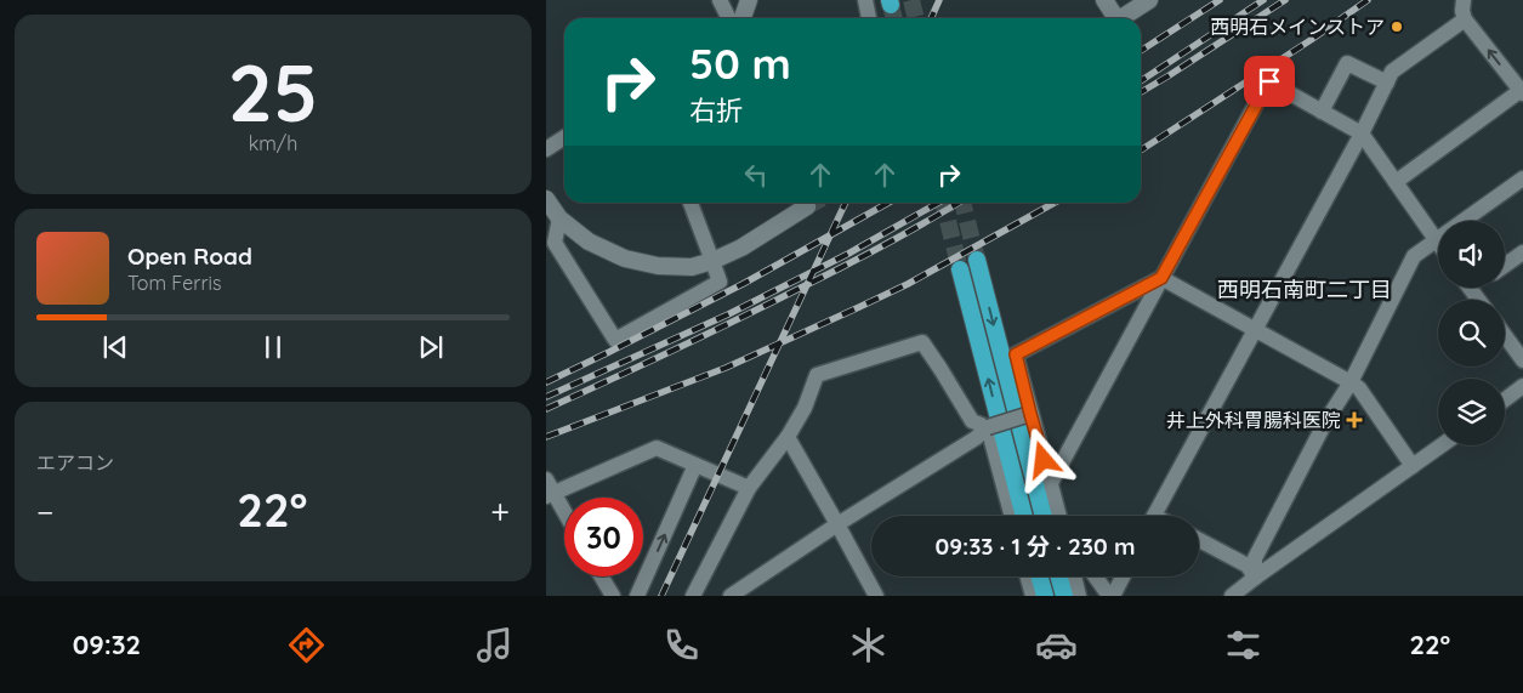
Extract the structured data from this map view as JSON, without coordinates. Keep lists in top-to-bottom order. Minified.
{"districts":["西明石南町二丁目"],"places":{"other":["西明石メインストア"],"health":["井上外科胃腸科医院"]},"page":{"tile":[["25","km/h"],"エアコン"],"turn":["50 m","右折"],"song":["Open Road","Tom Ferris"],"heat":["−","22°","+"],"limit":"30","trip":"09:33 · 1 分 · 230 m","tabs":["09:32","22°"]}}
